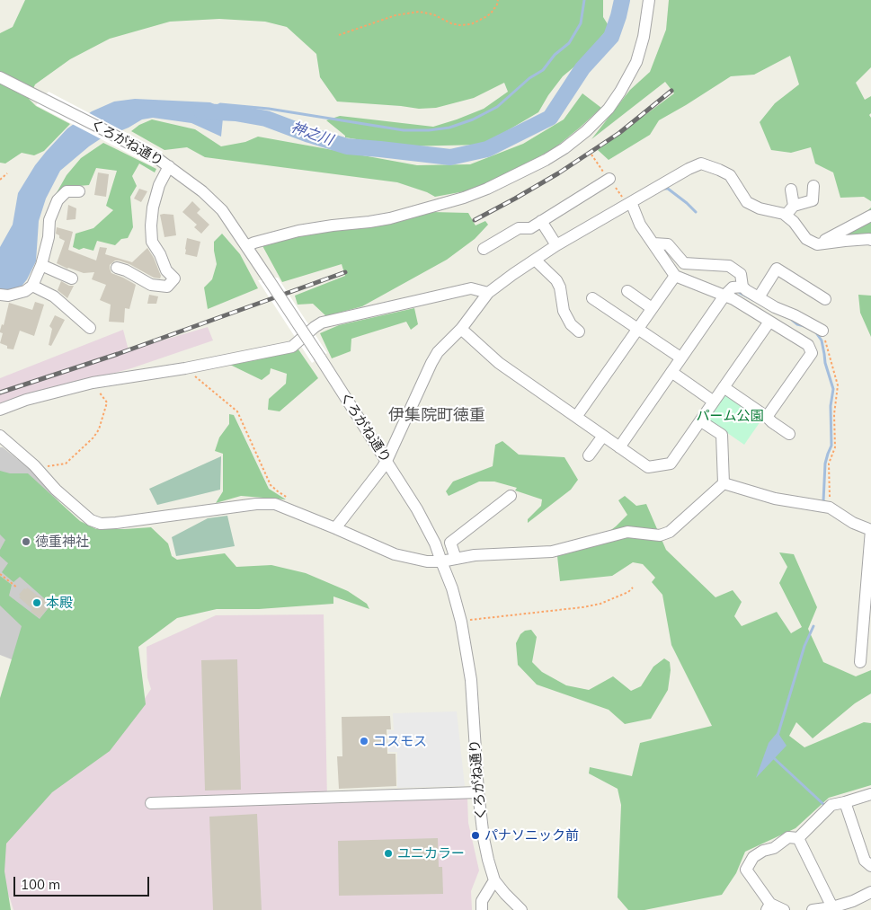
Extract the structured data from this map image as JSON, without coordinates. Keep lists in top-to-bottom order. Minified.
{"streets":{"street":["くろがね通り"]},"districts":["伊集院町徳重"],"water":["神之川"],"parks":["パーム公園"],"places":["徳重神社","本殿","コスモス","パナソニック前","ユニカラー"],"scale_bar":"100 m"}
